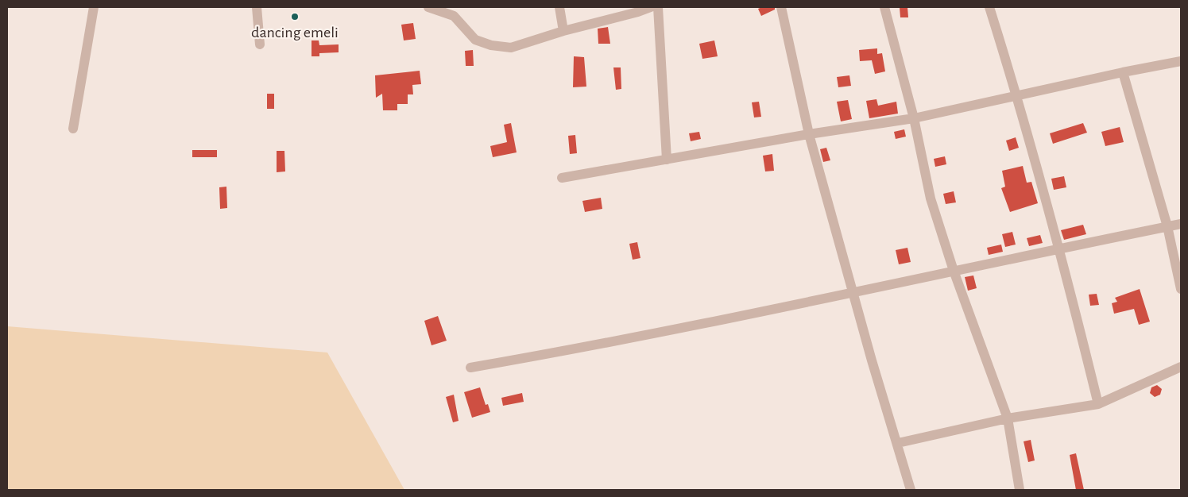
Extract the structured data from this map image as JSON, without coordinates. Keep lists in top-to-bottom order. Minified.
{"places":["dancing emeli"]}
